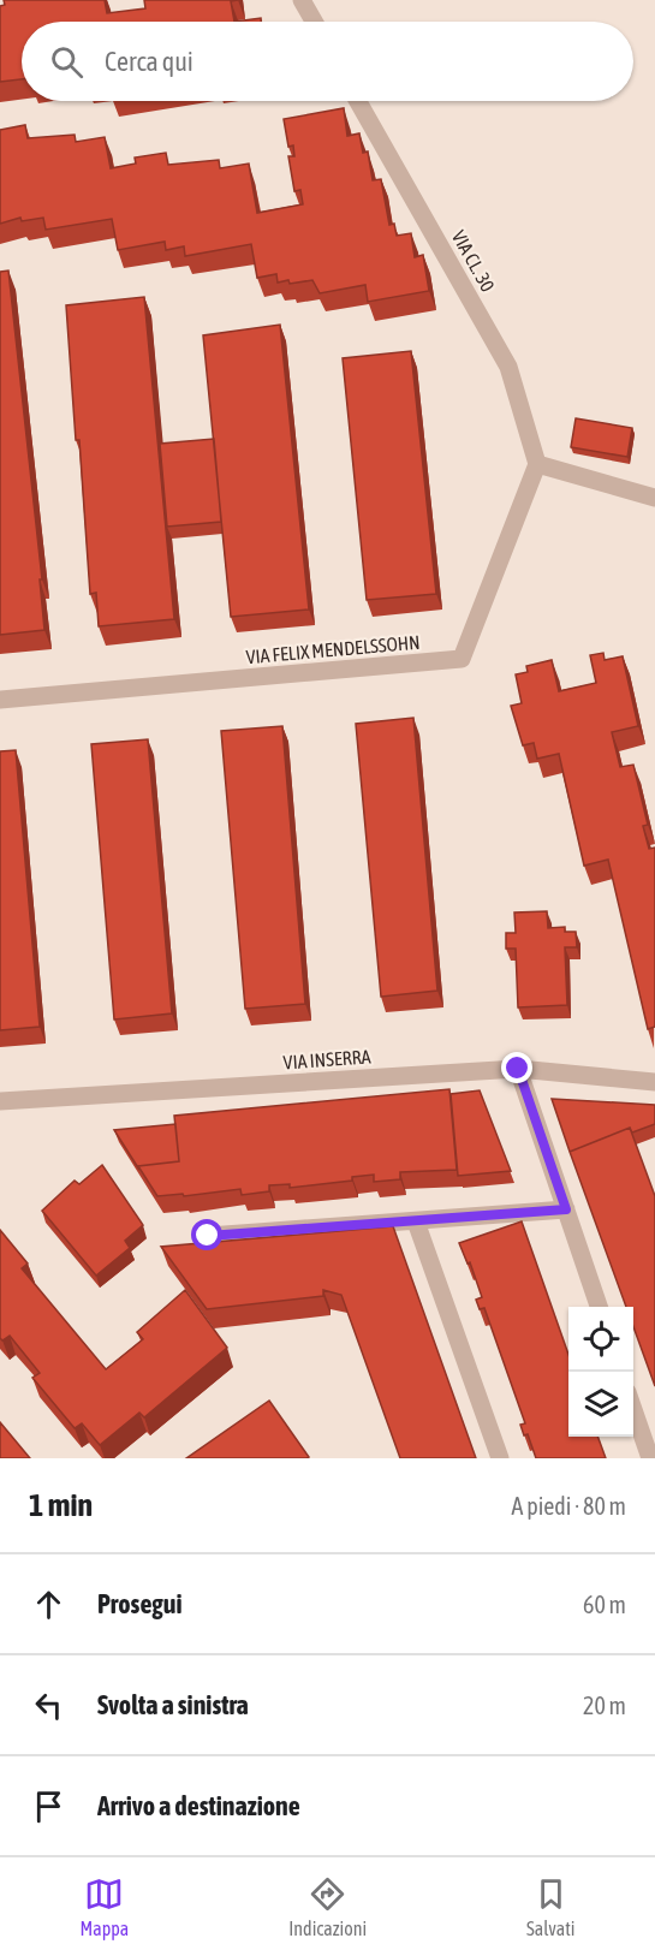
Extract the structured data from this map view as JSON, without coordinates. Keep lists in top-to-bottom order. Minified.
{"streets":{"street":["VIA CL. 30","VIA FELIX MENDELSSOHN","VIA INSERRA"]},"crossings":[["VIA CL. 30","VIA FELIX MENDELSSOHN"]],"page":{"search":"Cerca qui","heading":["1 min","A piedi · 80 m"],"list":[["Prosegui","60 m"],["Svolta a sinistra","20 m"],"Arrivo a destinazione"],"nav":["Mappa","Indicazioni","Salvati"]}}
